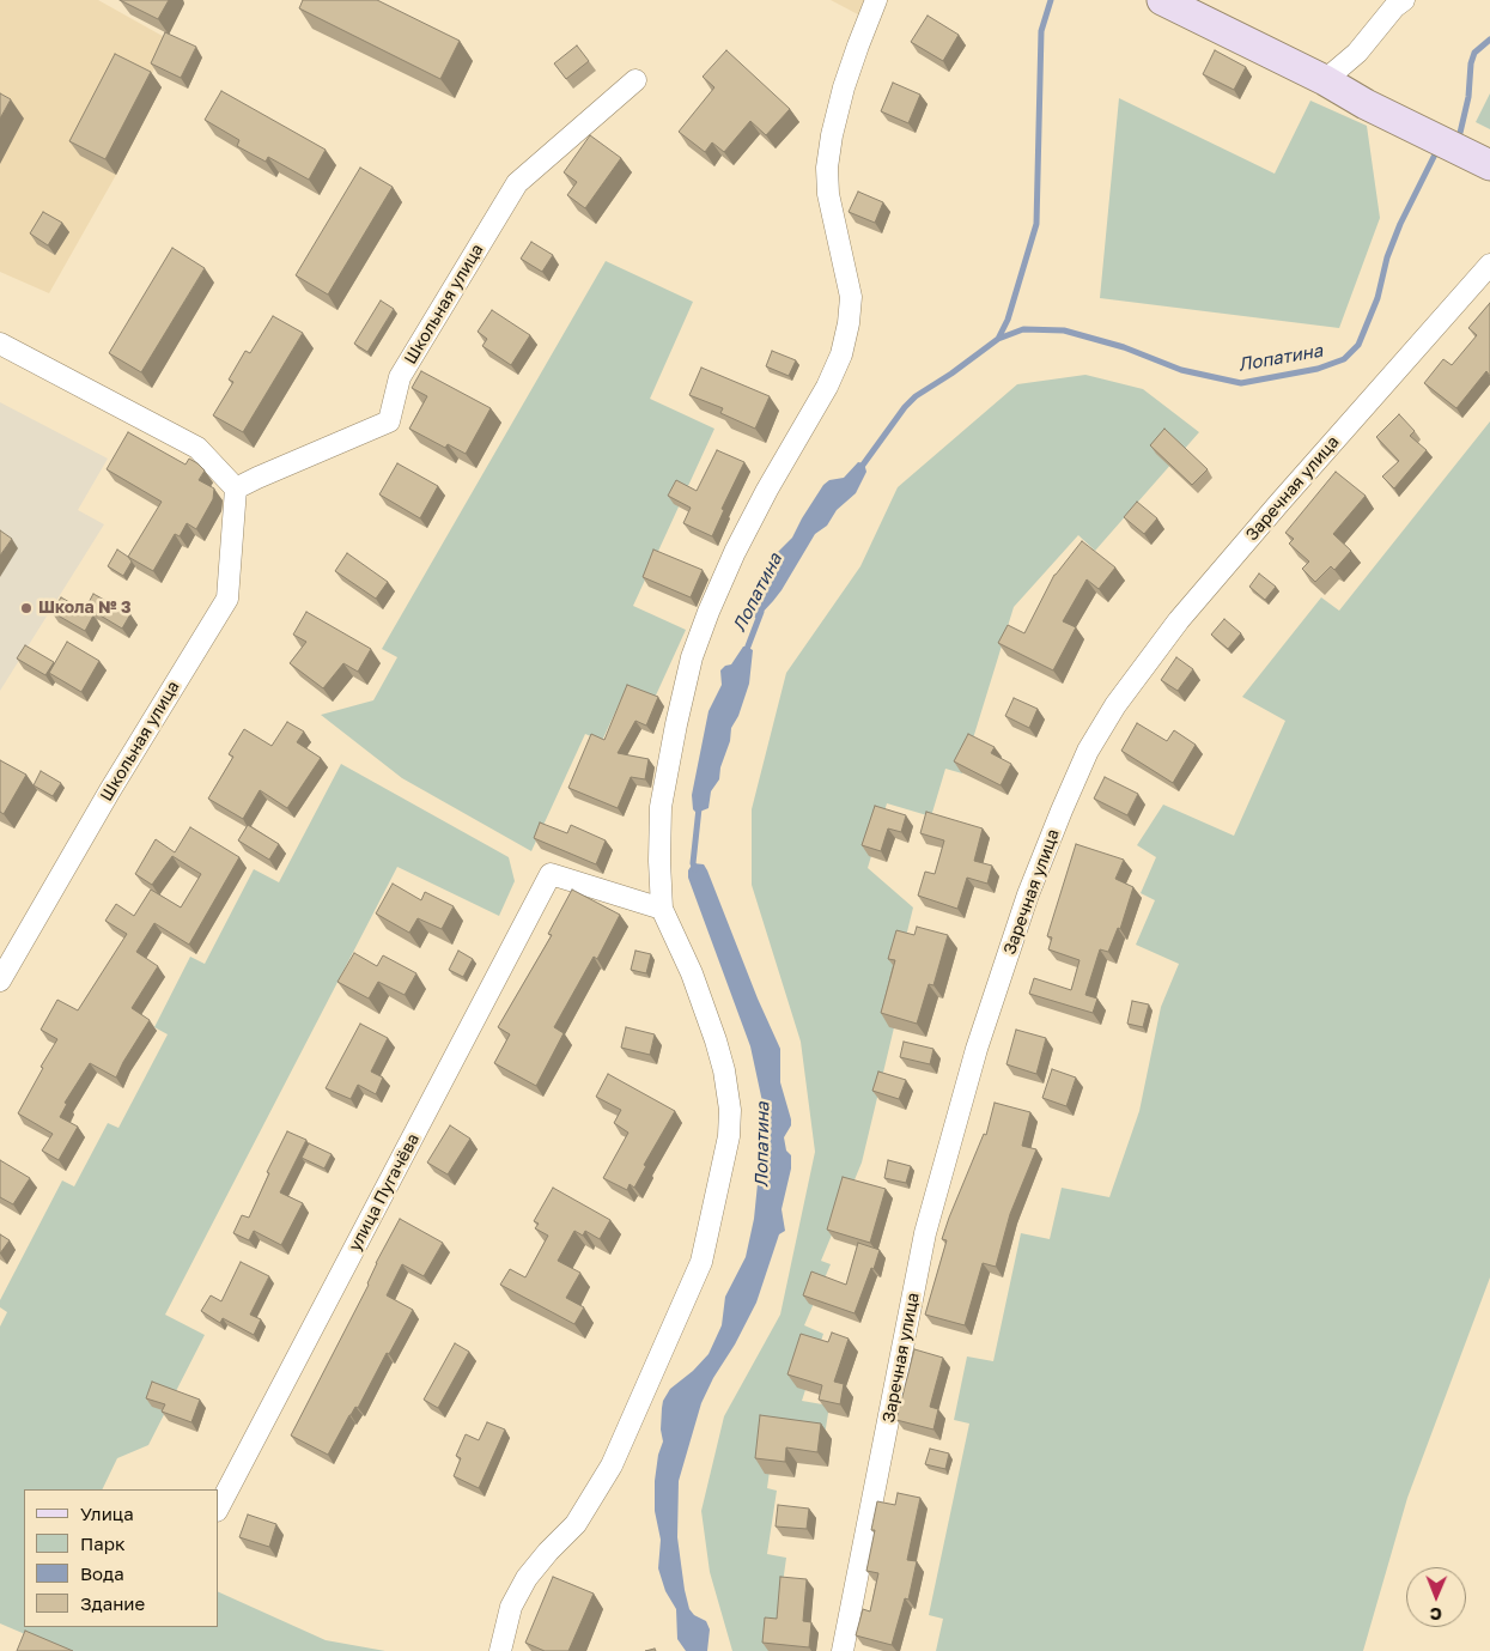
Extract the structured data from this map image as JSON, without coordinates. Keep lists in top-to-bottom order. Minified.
{"streets":{"street":["Школьная улица","Заречная улица","улица Пугачёва"]},"water":["Лопатина"],"places":["Школа № 3"],"legend":["Улица","Парк","Вода","Здание"],"north":"bottom"}
